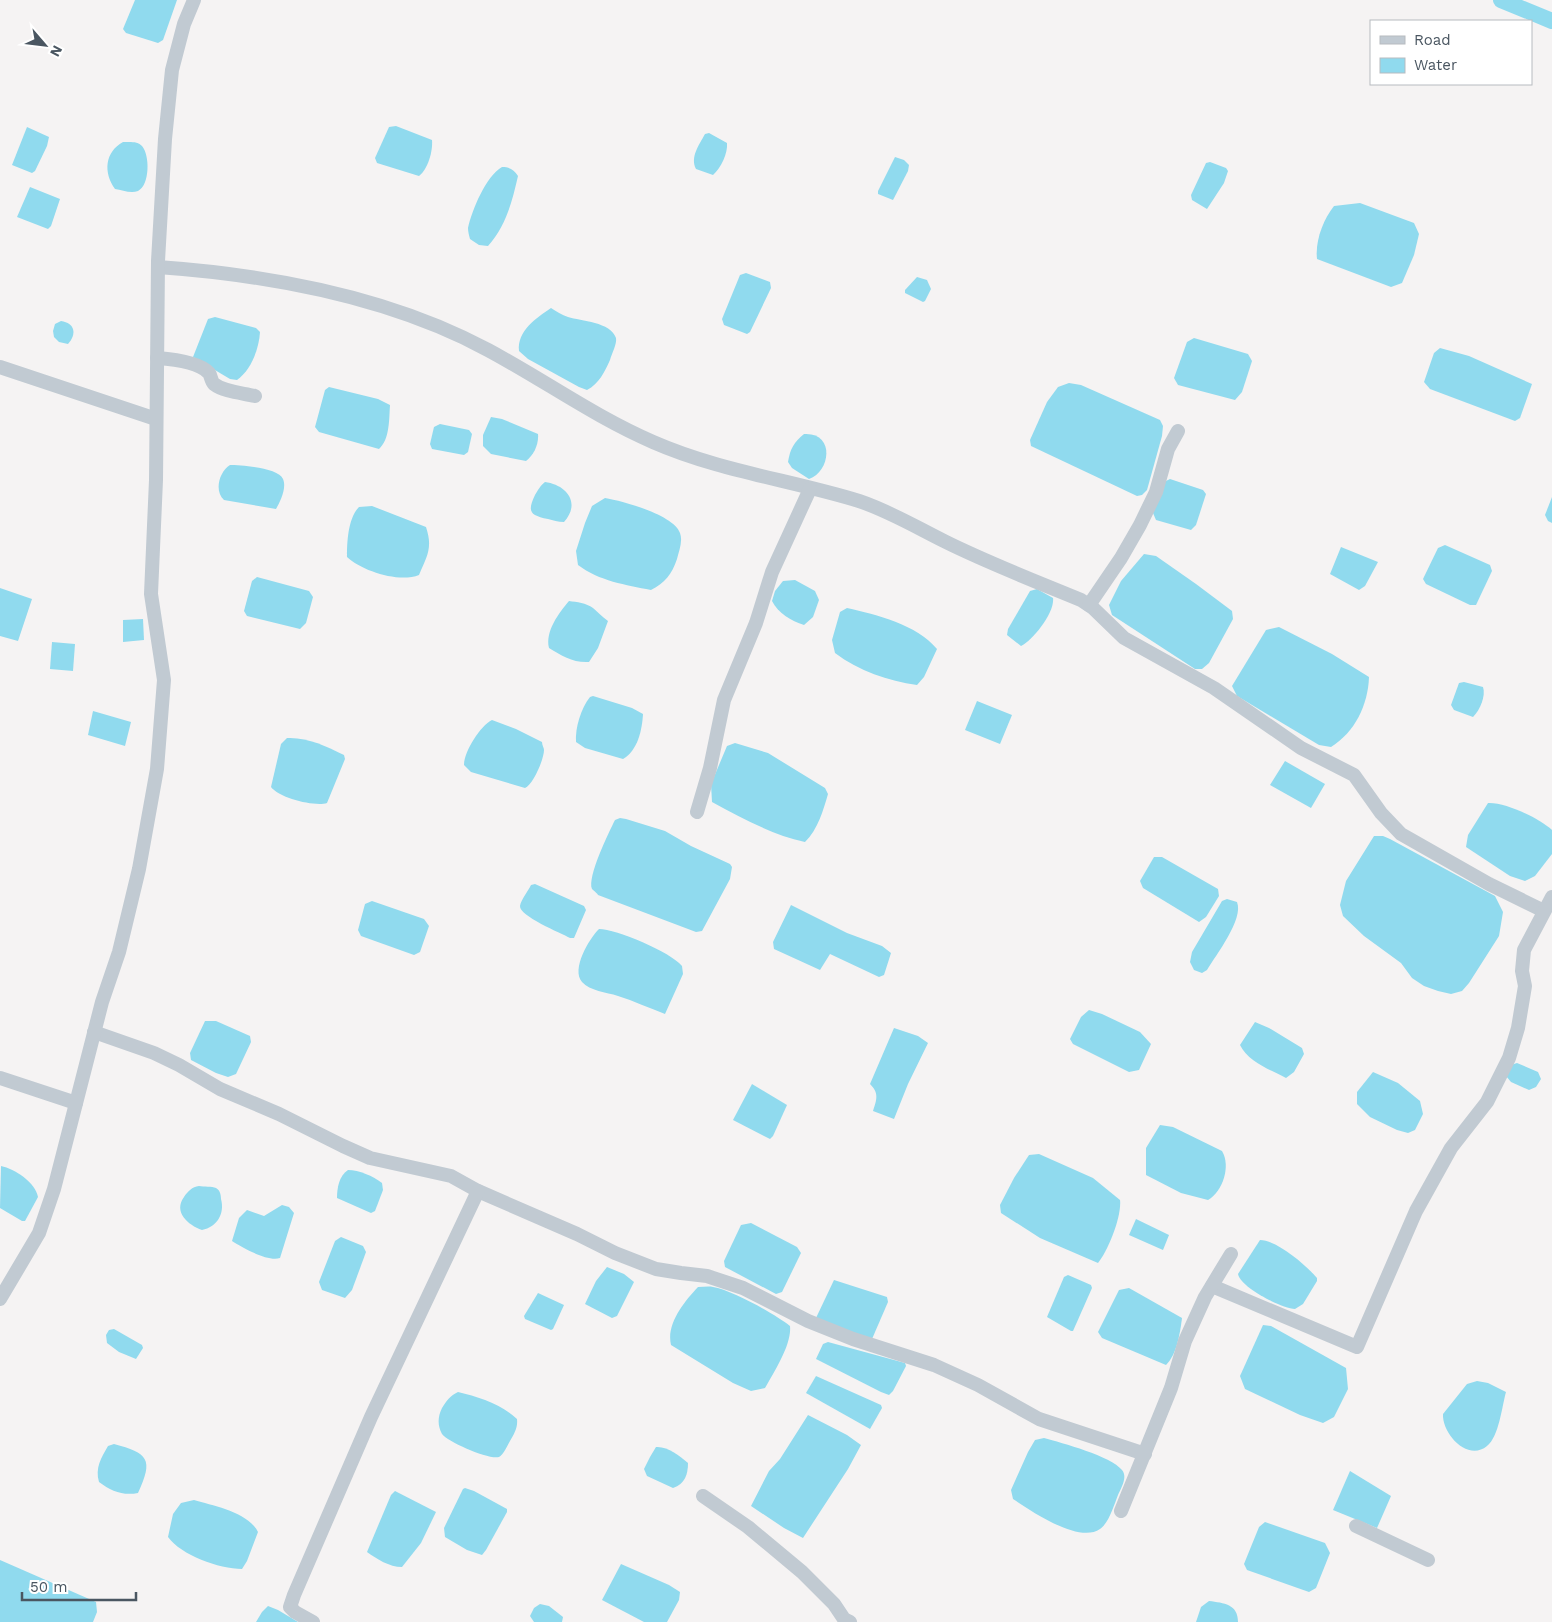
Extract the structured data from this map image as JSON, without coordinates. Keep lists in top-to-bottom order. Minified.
{"legend":["Road","Water"],"scale_bar":"50 m","north":"bottom right"}
